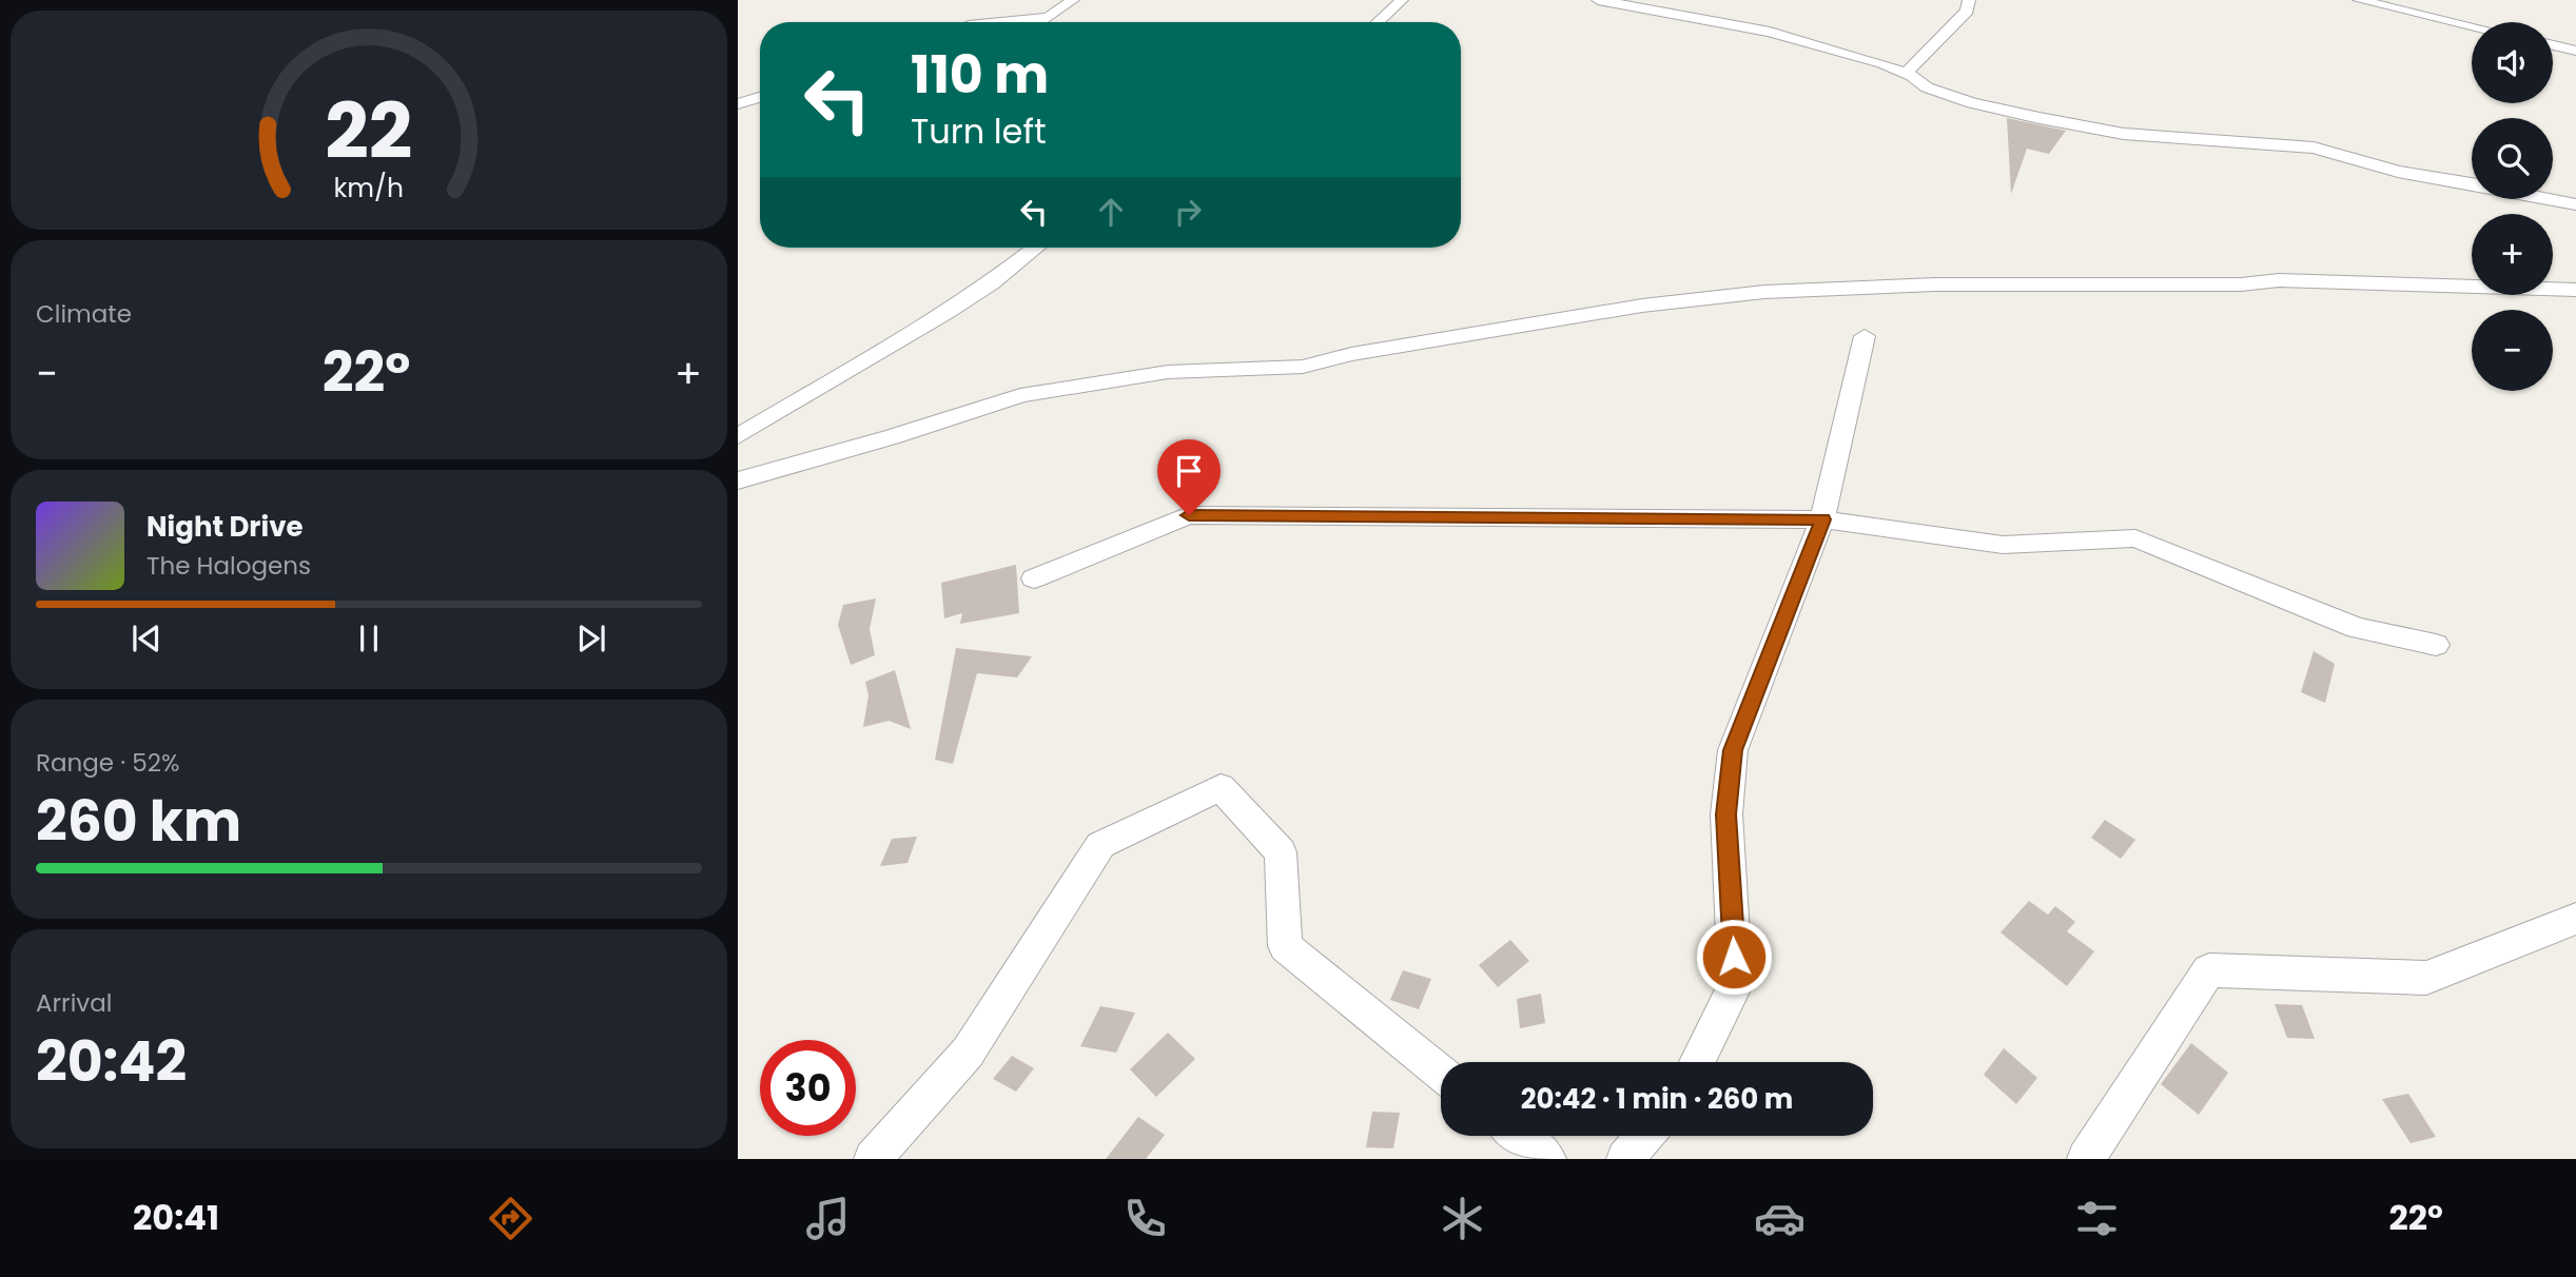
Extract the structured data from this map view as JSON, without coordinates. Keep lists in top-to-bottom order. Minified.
{"page":{"map_buttons":["+","−"],"turn":["110 m","Turn left"],"tile":["Climate",["Range · 52%","260 km"],["Arrival","20:42"]],"heat":["−","22°","+"],"song":["Night Drive","The Halogens"],"limit":"30","trip":"20:42 · 1 min · 260 m","tabs":["20:41","22°"],"gauge":["22","km/h"]}}
